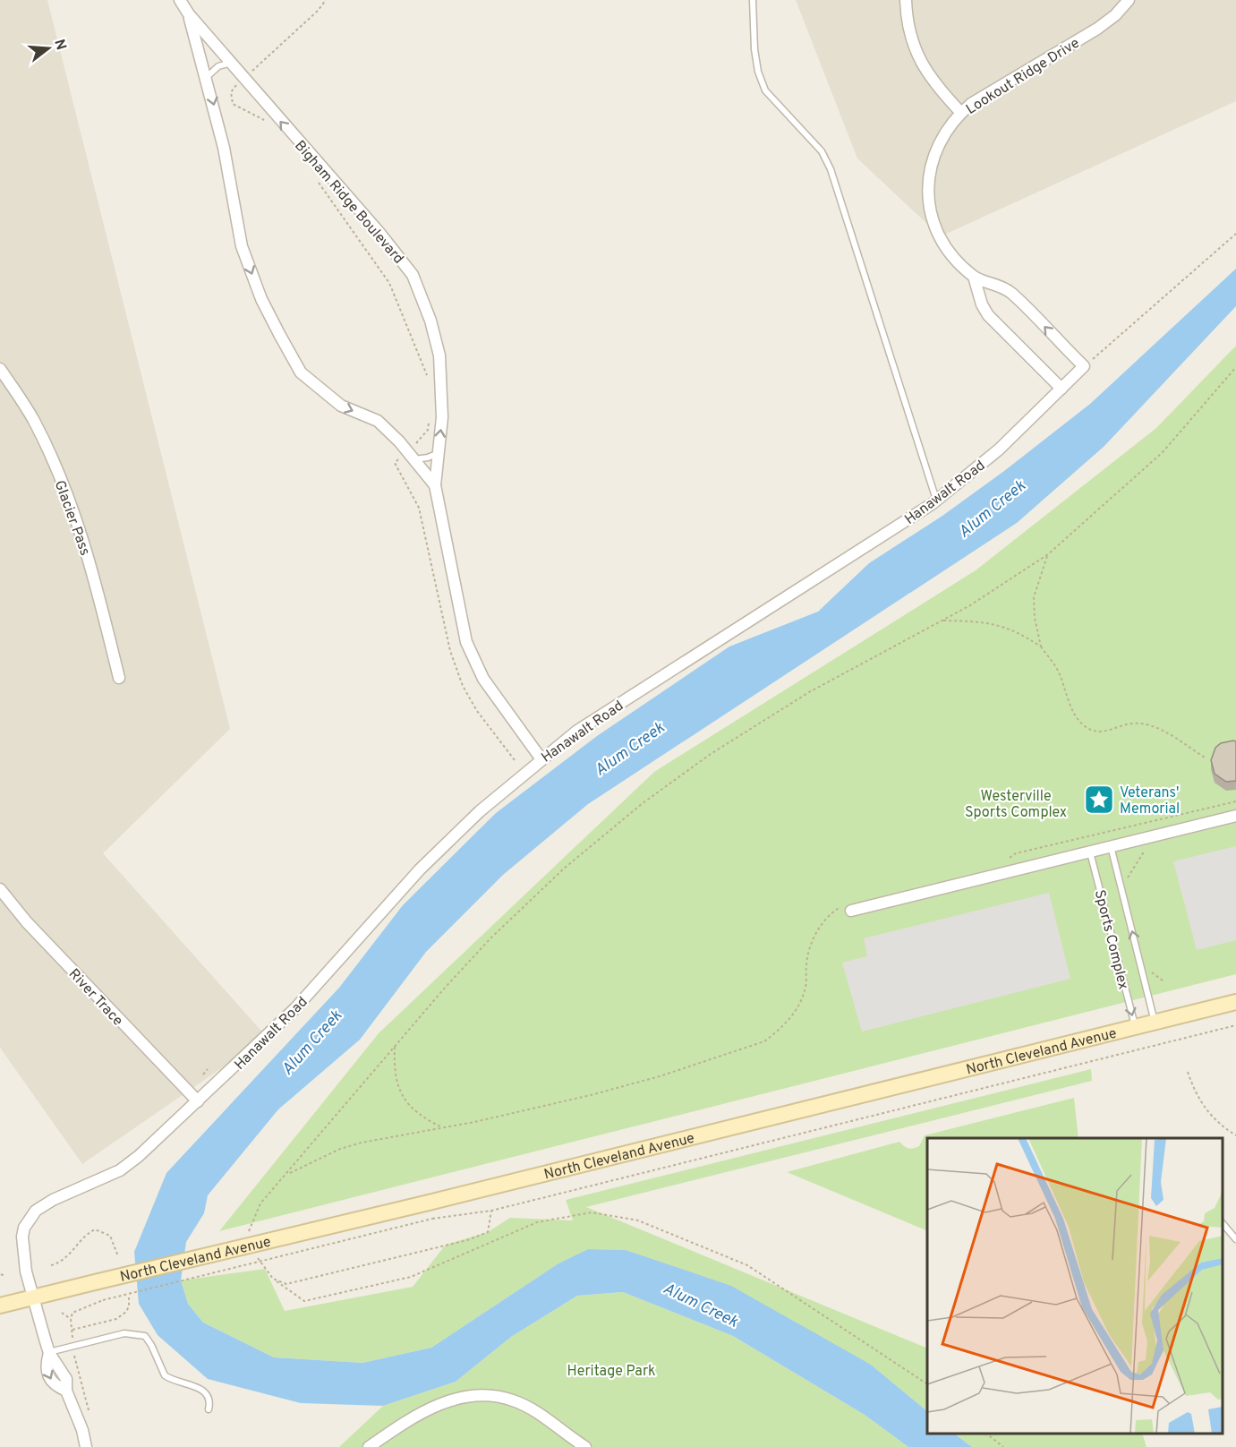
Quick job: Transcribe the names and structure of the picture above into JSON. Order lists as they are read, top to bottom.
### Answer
{
  "streets": {
    "main road": ["North Cleveland Avenue"],
    "street": [
      "Lookout Ridge Drive",
      "Bigham Ridge Boulevard",
      "Hanawalt Road",
      "Glacier Pass",
      "River Trace"
    ],
    "lane": ["Sports Complex"]
  },
  "crossings": [
    ["Lookout Ridge Drive", "Hanawalt Road"],
    ["Bigham Ridge Boulevard", "Hanawalt Road"],
    ["Hanawalt Road", "River Trace"],
    ["Hanawalt Road", "North Cleveland Avenue"],
    ["Sports Complex", "North Cleveland Avenue"]
  ],
  "water": ["Alum Creek"],
  "parks": ["Westerville Sports Complex", "Heritage Park"],
  "places": {
    "place": ["Veterans' Memorial"]
  },
  "north": "right"
}
